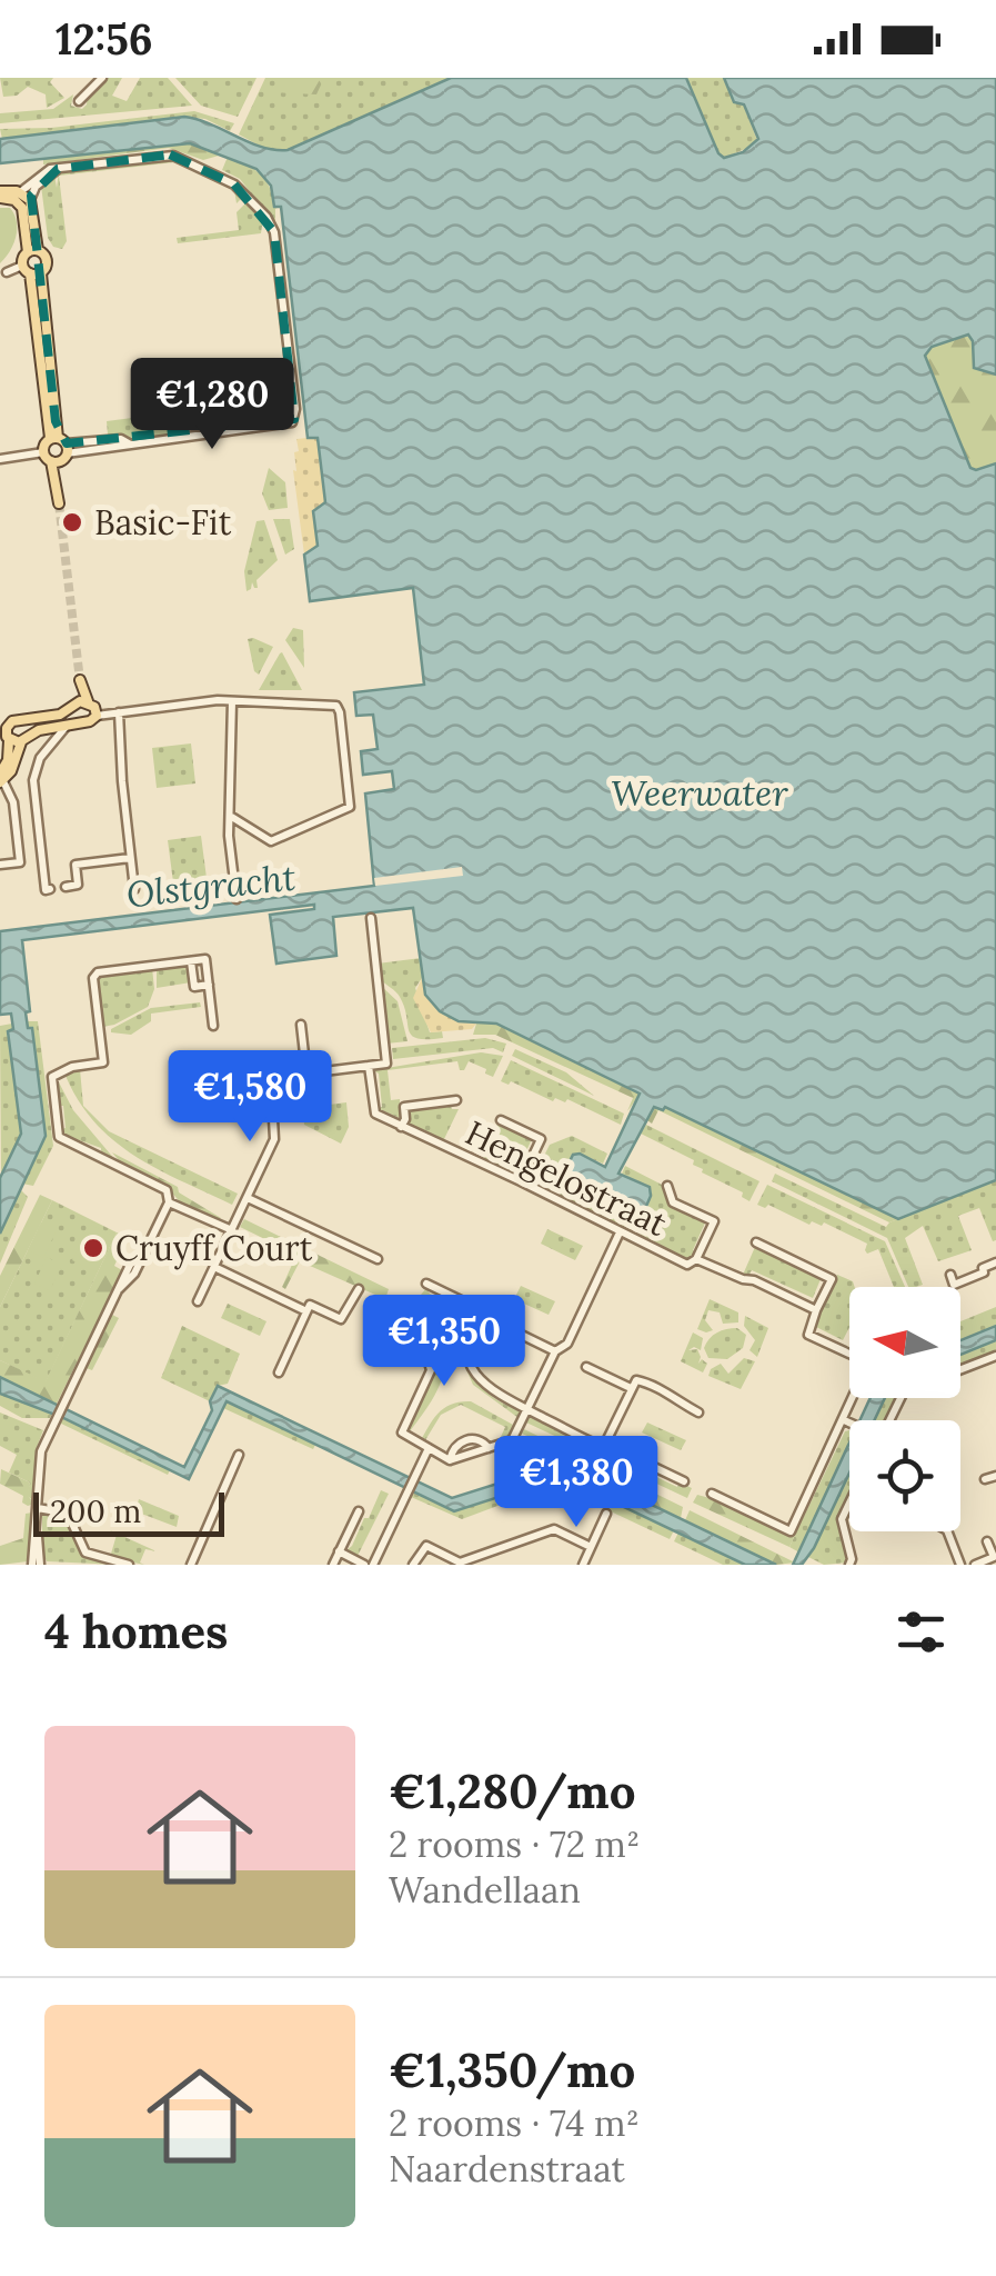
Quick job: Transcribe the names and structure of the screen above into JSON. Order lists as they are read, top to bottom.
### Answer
{
  "streets": {
    "street": ["Hengelostraat"]
  },
  "water": ["Weerwater", "Olstgracht"],
  "places": ["Basic-Fit", "Cruyff Court"],
  "scale_bar": "200 m",
  "north": "left",
  "page": {
    "status": "12:56",
    "price": [
      "€1,280",
      "€1,580",
      "€1,350",
      "€1,380"
    ],
    "scale": "200 m",
    "heading": "4 homes",
    "list": [
      {
        "name": "€1,280/mo",
        "note": "2 rooms · 72 m² · Wandellaan"
      },
      {
        "name": "€1,350/mo",
        "note": "2 rooms · 74 m² · Naardenstraat"
      }
    ]
  }
}
